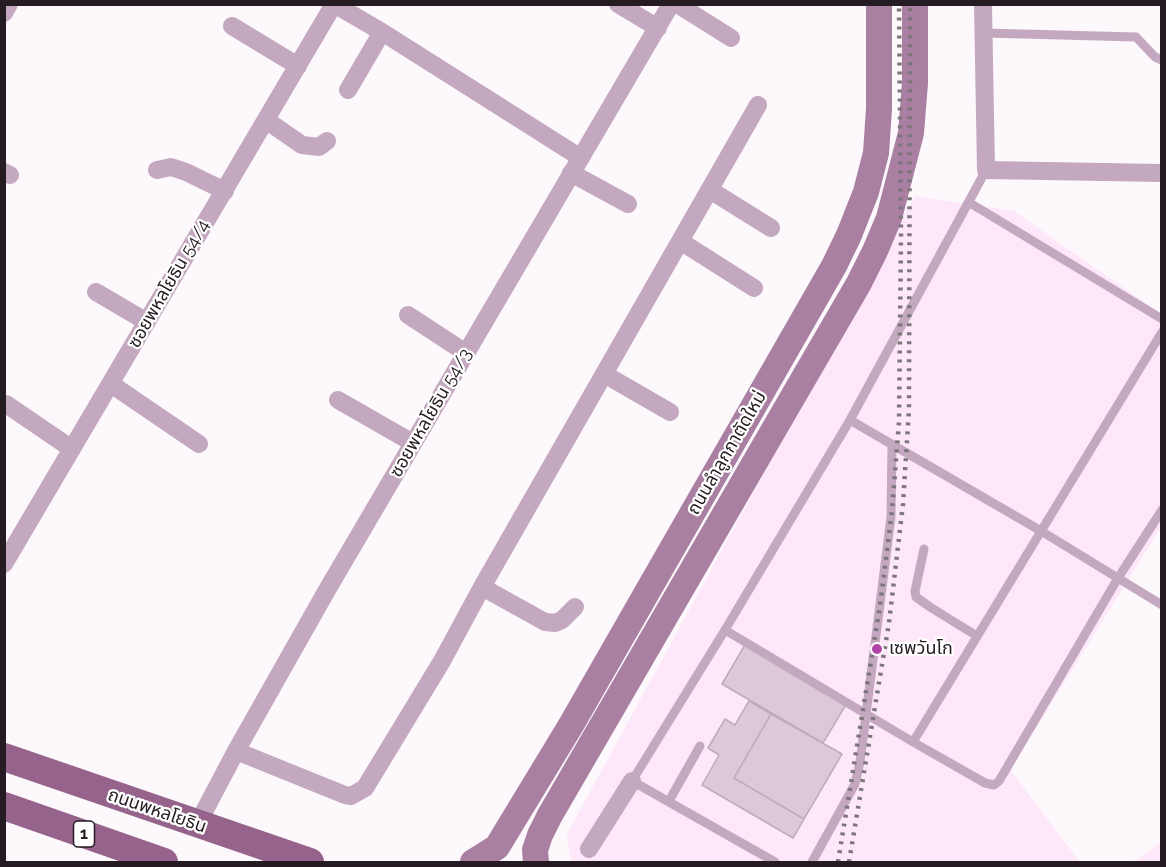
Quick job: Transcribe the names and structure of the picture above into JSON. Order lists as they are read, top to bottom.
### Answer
{
  "streets": {
    "main road": ["ถนนลำลูกกาตัดใหม่", "ถนนพหลโยธิน", "1"],
    "street": ["ซอยพหลโยธิน 54/4", "ซอยพหลโยธิน 54/3"]
  },
  "crossings": [
    ["ซอยพหลโยธิน 54/3", "ถนนพหลโยธิน"]
  ],
  "places": ["เซพวันโก"]
}
